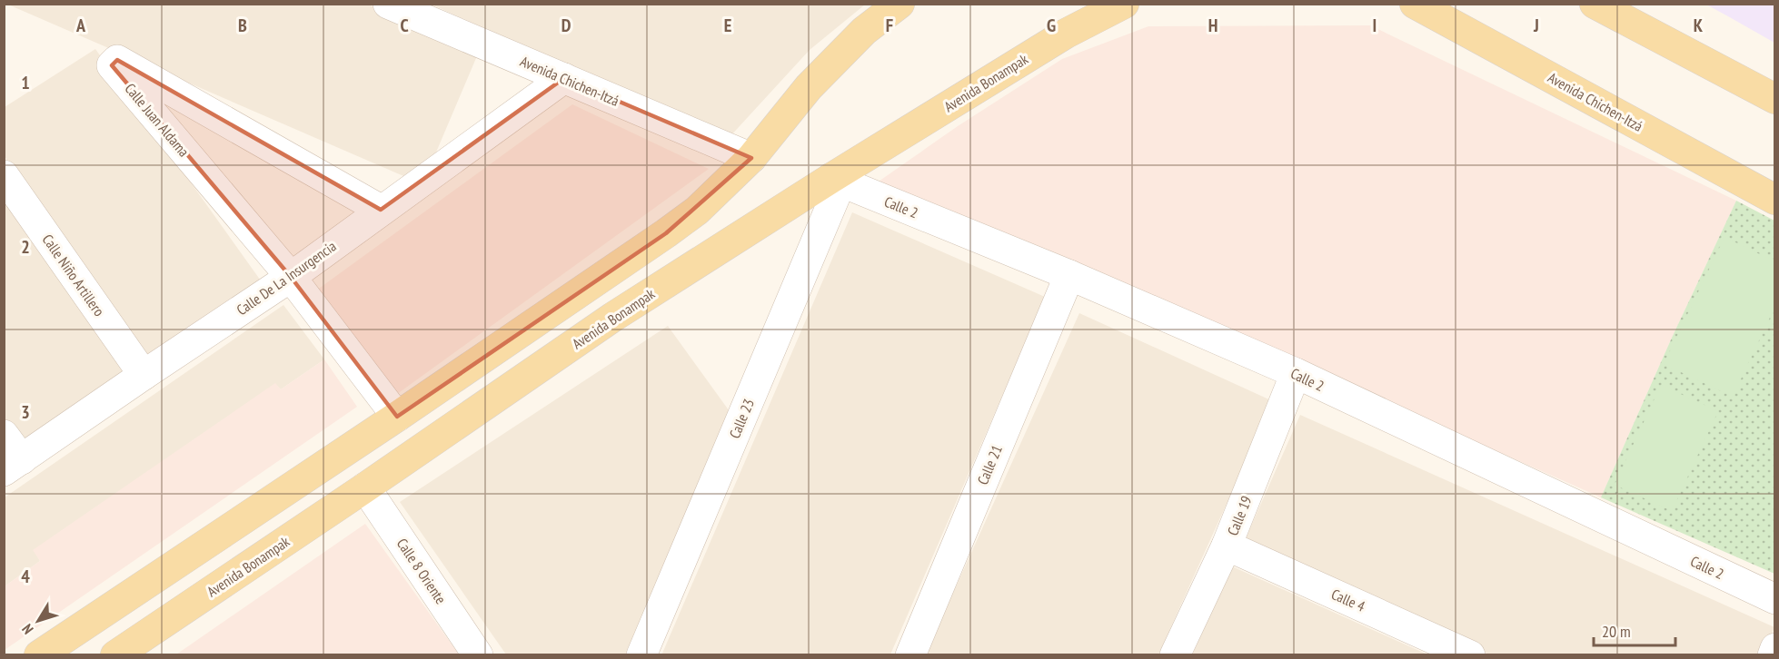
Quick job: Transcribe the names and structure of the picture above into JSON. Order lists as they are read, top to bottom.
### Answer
{
  "streets": {
    "main road": ["Avenida Chichen-Itzá", "Avenida Bonampak"],
    "street": [
      "Calle Juan Aldama",
      "Calle 2",
      "Calle Niño Artillero",
      "Calle De La Insurgencia",
      "Calle 23",
      "Calle 21",
      "Calle 19",
      "Calle 8 Oriente",
      "Calle 4"
    ]
  },
  "crossings": [
    ["Avenida Chichen-Itzá", "Calle De La Insurgencia"],
    ["Avenida Bonampak", "Calle 2"],
    ["Avenida Bonampak", "Calle 23"],
    ["Avenida Bonampak", "Calle 8 Oriente"],
    ["Calle Juan Aldama", "Calle De La Insurgencia"],
    ["Calle 2", "Calle 23"],
    ["Calle 2", "Calle 21"],
    ["Calle 2", "Calle 19"],
    ["Calle Niño Artillero", "Calle De La Insurgencia"],
    ["Calle 19", "Calle 4"]
  ],
  "scale_bar": "20 m",
  "north": "bottom left",
  "grid": {
    "columns": [
      "A",
      "B",
      "C",
      "D",
      "E",
      "F",
      "G",
      "H",
      "I",
      "J",
      "K"
    ],
    "rows": [
      "1",
      "2",
      "3",
      "4"
    ]
  }
}
